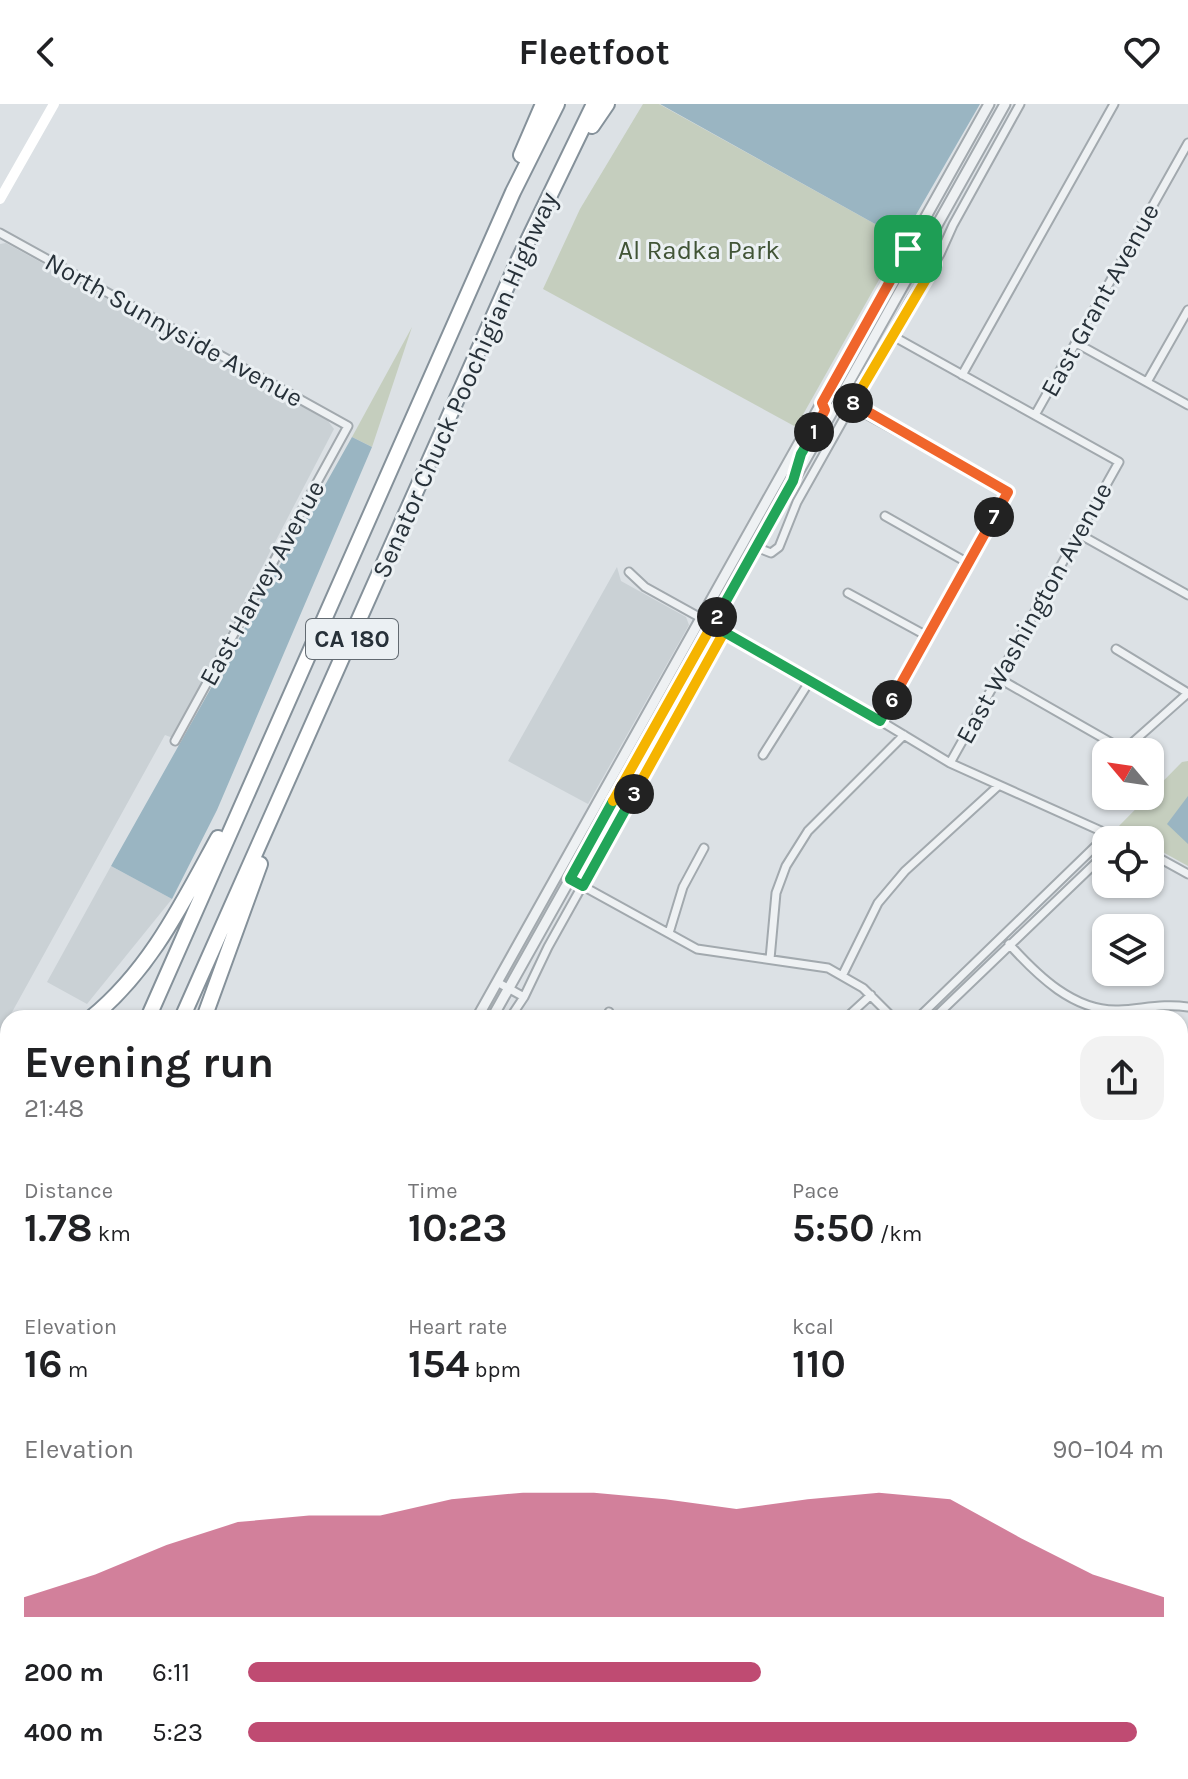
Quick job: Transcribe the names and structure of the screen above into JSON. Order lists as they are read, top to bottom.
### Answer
{
  "streets": {
    "highway": ["Senator Chuck Poochigian Highway", "CA 180"],
    "street": [
      "East Grant Avenue",
      "North Sunnyside Avenue",
      "East Harvey Avenue",
      "East Washington Avenue"
    ]
  },
  "crossings": [
    ["East Grant Avenue", "East Washington Avenue"],
    ["North Sunnyside Avenue", "East Harvey Avenue"],
    ["Senator Chuck Poochigian Highway", "CA 180"]
  ],
  "parks": ["Al Radka Park"],
  "north": "top left",
  "page": {
    "header": "Fleetfoot",
    "pins": [
      "8",
      "1",
      "7",
      "2",
      "6",
      "3"
    ],
    "heading": ["Evening run", "21:48"],
    "stats": [
      ["Distance", "1.78 km"],
      ["Time", "10:23"],
      ["Pace", "5:50 /km"],
      ["Elevation", "16 m"],
      ["Heart rate", "154 bpm"],
      ["kcal", "110"]
    ],
    "chart": ["Elevation", "90–104 m"],
    "list": [
      {
        "name": "200 m",
        "note": "6:11"
      },
      {
        "name": "400 m",
        "note": "5:23"
      }
    ]
  }
}
